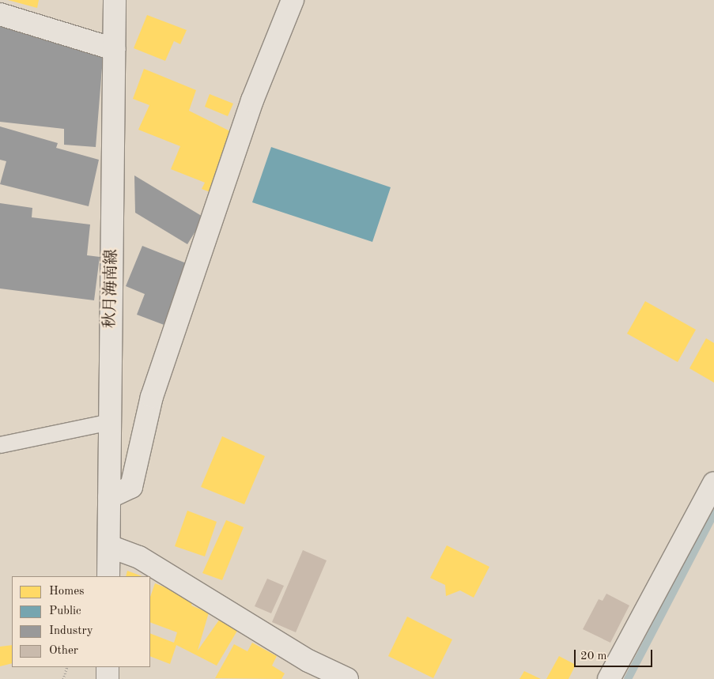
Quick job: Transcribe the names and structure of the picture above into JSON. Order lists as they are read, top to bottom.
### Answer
{
  "streets": {
    "street": ["秋月海南線"]
  },
  "legend": [
    "Homes",
    "Public",
    "Industry",
    "Other"
  ],
  "scale_bar": "20 m"
}
